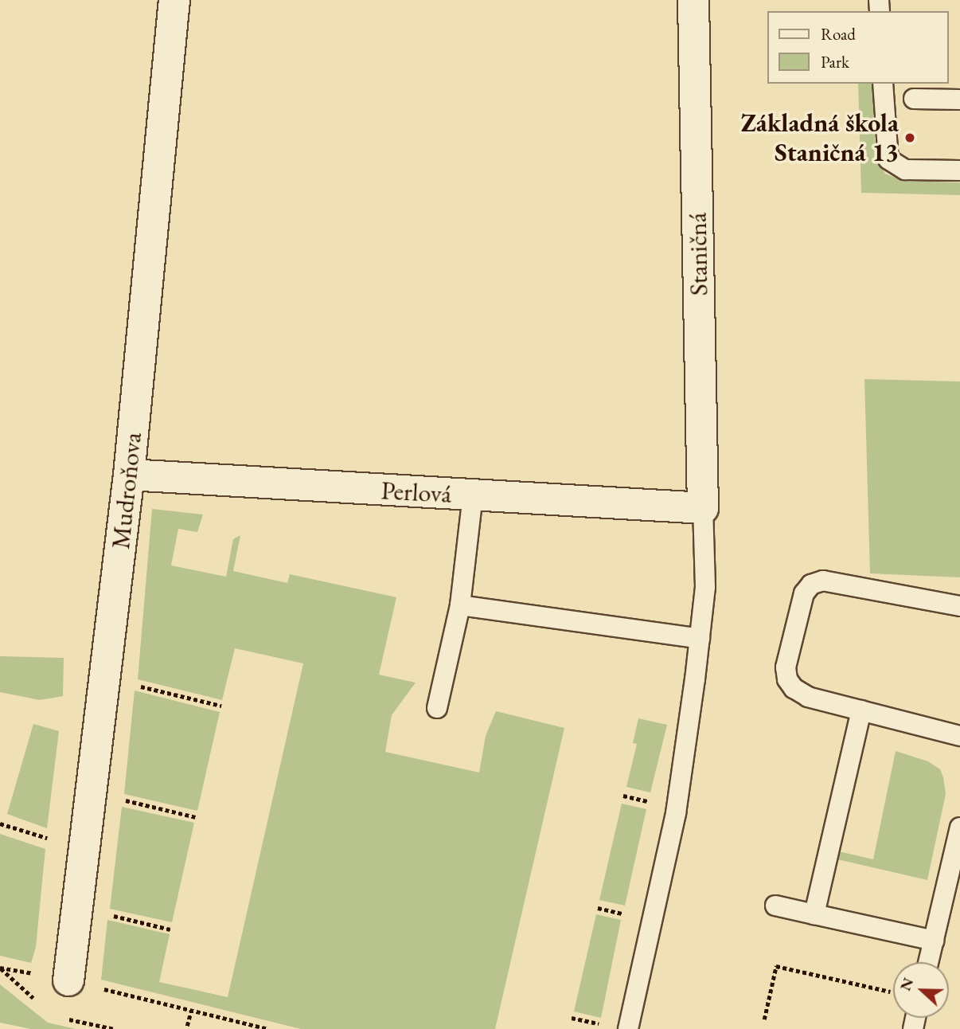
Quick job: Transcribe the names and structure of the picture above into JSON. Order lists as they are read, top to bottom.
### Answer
{
  "streets": {
    "street": ["Staničná", "Mudroňova", "Perlová"]
  },
  "crossings": [
    ["Staničná", "Perlová"],
    ["Mudroňova", "Perlová"]
  ],
  "places": ["Základná škola Staničná 13"],
  "legend": ["Road", "Park"],
  "north": "left"
}
